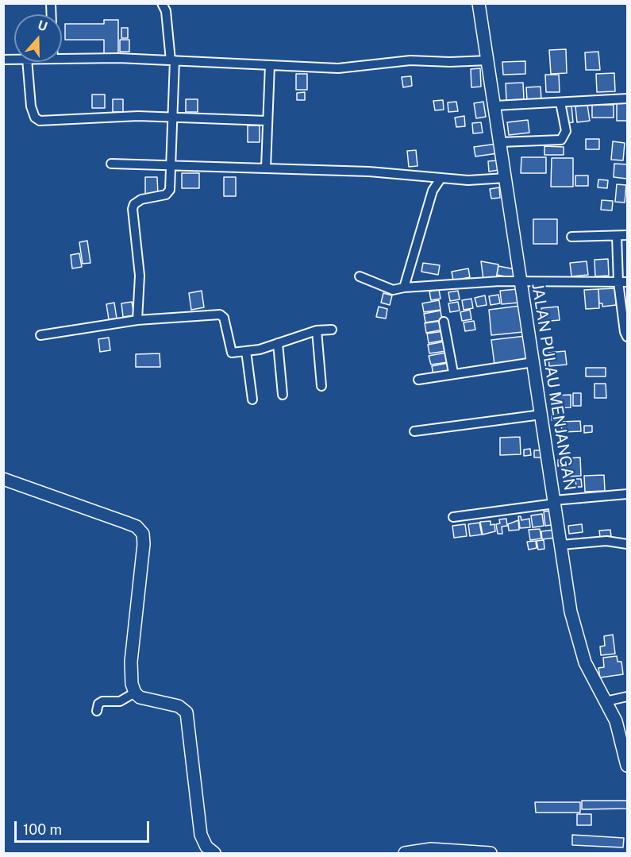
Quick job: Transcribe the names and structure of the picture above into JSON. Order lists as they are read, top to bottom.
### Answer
{
  "streets": {
    "street": ["JALAN PULAU MENJANGAN"]
  },
  "scale_bar": "100 m",
  "north": "top"
}
